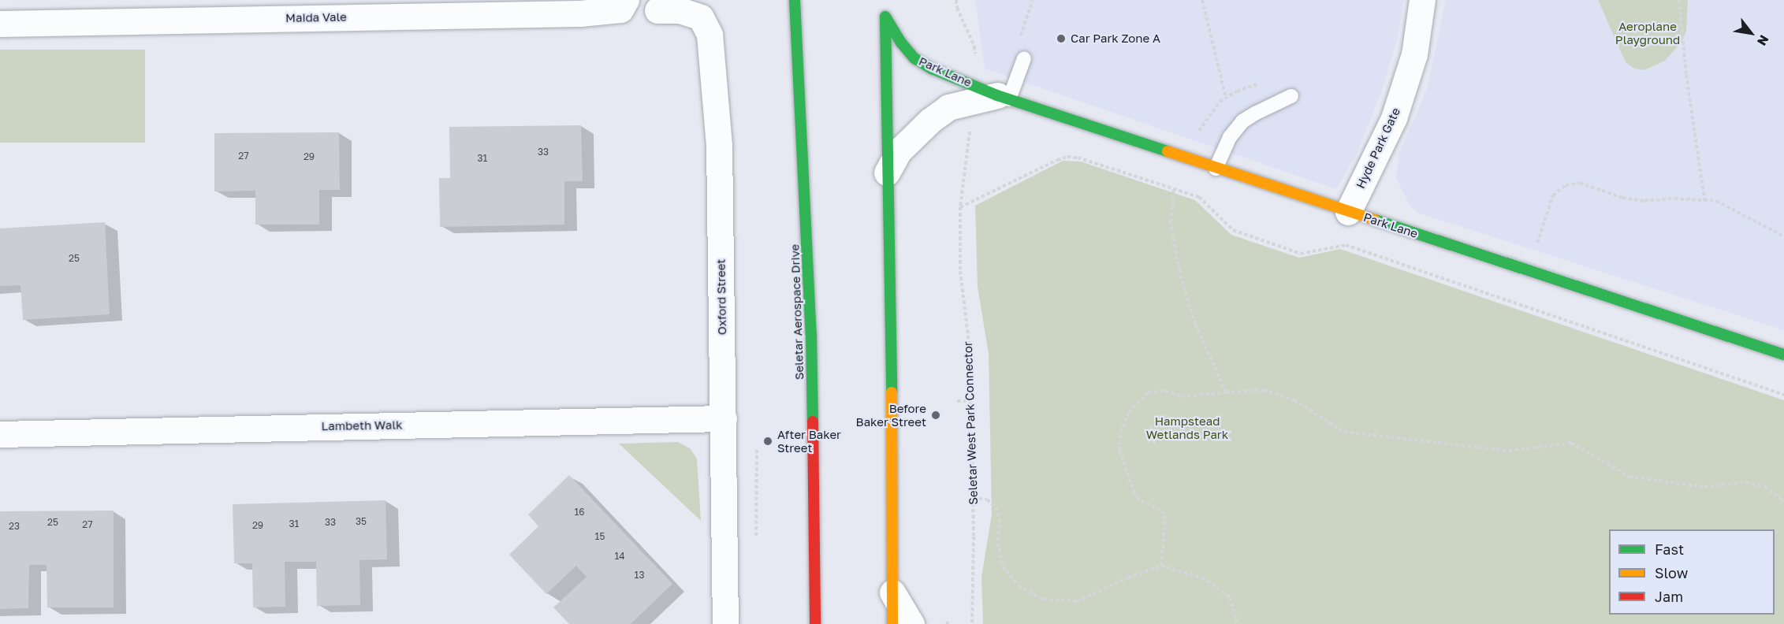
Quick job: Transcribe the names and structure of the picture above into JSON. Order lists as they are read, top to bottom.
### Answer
{
  "streets": {
    "street": [
      "Maida Vale",
      "Park Lane",
      "Hyde Park Gate",
      "Oxford Street",
      "Seletar Aerospace Drive",
      "Lambeth Walk"
    ],
    "path": ["Seletar West Park Connector"]
  },
  "crossings": [
    ["Park Lane", "Hyde Park Gate"],
    ["Park Lane", "Seletar West Park Connector"],
    ["Oxford Street", "Lambeth Walk"]
  ],
  "parks": ["Aeroplane Playground", "Hampstead Wetlands Park"],
  "places": ["Car Park Zone A", "Before Baker Street", "After Baker Street"],
  "house_numbers": [
    "33",
    "27",
    "29",
    "31",
    "25",
    "16",
    "35",
    "25",
    "33",
    "31",
    "27",
    "29",
    "23",
    "15",
    "14",
    "13"
  ],
  "legend": ["Fast", "Slow", "Jam"],
  "north": "bottom right"
}
